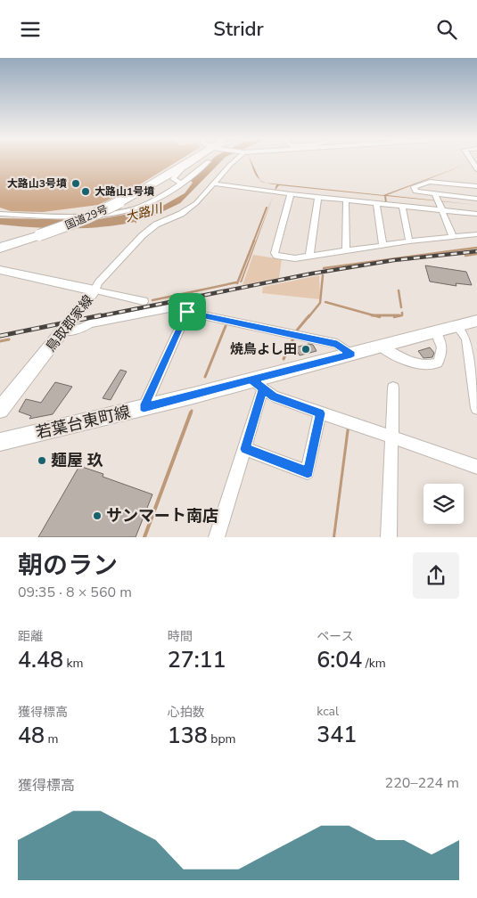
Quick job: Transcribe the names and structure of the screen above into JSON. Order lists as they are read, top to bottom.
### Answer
{
  "streets": {
    "highway": ["国道29号"],
    "main road": ["鳥取郡家線", "若葉台東町線"]
  },
  "water": ["大路川"],
  "places": [
    "大路山3号墳",
    "大路山1号墳",
    "焼鳥よし田",
    "麺屋 玖",
    "サンマート南店"
  ],
  "page": {
    "header": "Stridr",
    "heading": ["朝のラン", "09:35 · 8 × 560 m"],
    "stats": [
      ["距離", "4.48 km"],
      ["時間", "27:11"],
      ["ペース", "6:04 /km"],
      ["獲得標高", "48 m"],
      ["心拍数", "138 bpm"],
      ["kcal", "341"]
    ],
    "chart": ["獲得標高", "220–224 m"]
  }
}
